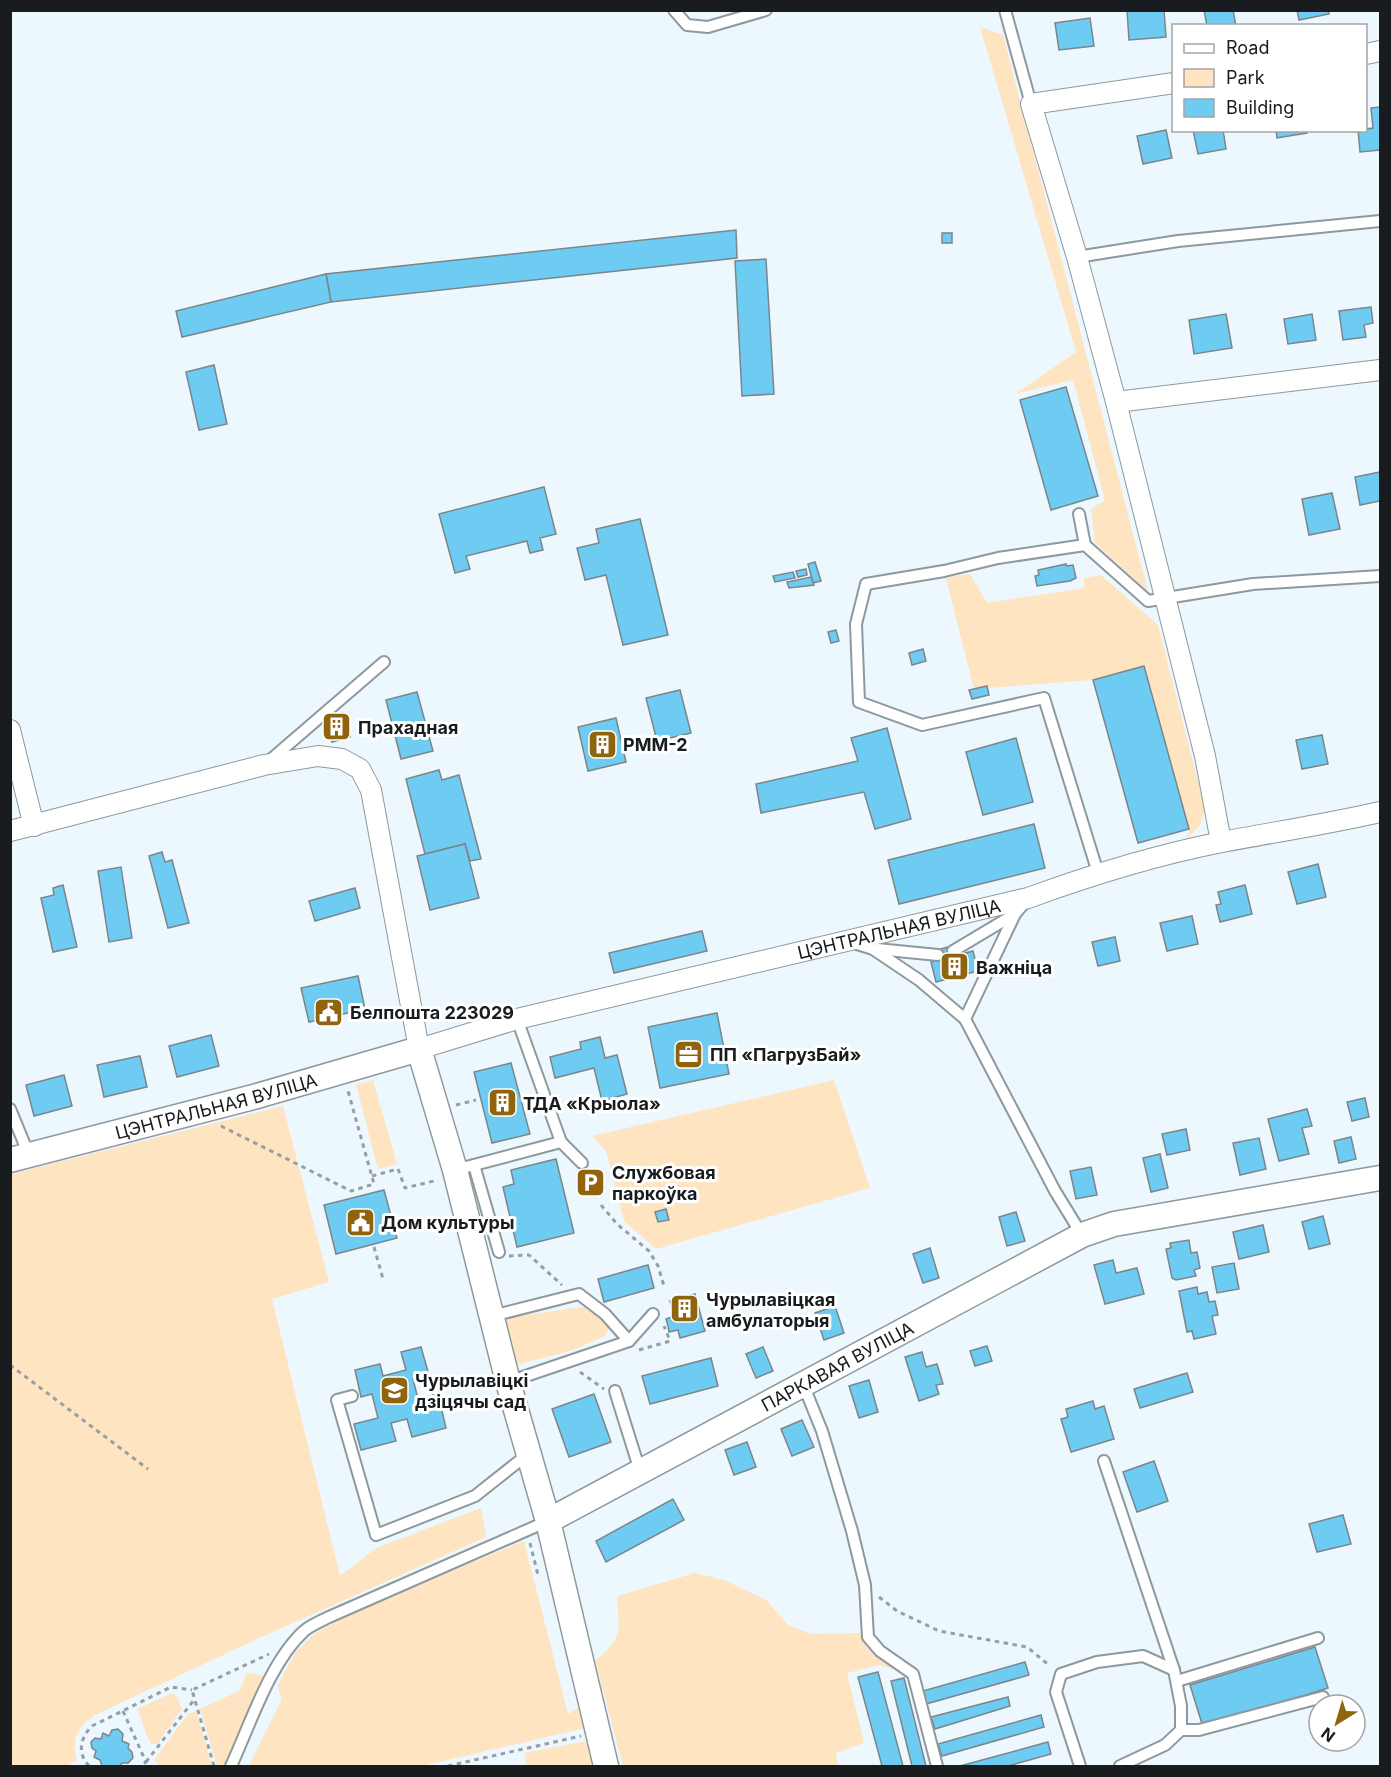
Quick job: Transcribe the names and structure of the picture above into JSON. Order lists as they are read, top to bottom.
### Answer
{
  "streets": {
    "street": ["ЦЭНТРАЛЬНАЯ ВУЛІЦА", "ПАРКАВАЯ ВУЛІЦА"]
  },
  "places": {
    "building": [
      "Прахадная",
      "РММ-2",
      "Важніца",
      "ТДА «Крыола»",
      "Чурылавіцкая амбулаторыя"
    ],
    "public building": ["Белпошта 223029", "Дом культуры"],
    "office": ["ПП «ПагрузБай»"],
    "parking": ["Службовая паркоўка"],
    "school or university": ["Чурылавіцкі дзіцячы сад"]
  },
  "legend": ["Road", "Park", "Building"],
  "north": "bottom left"
}
